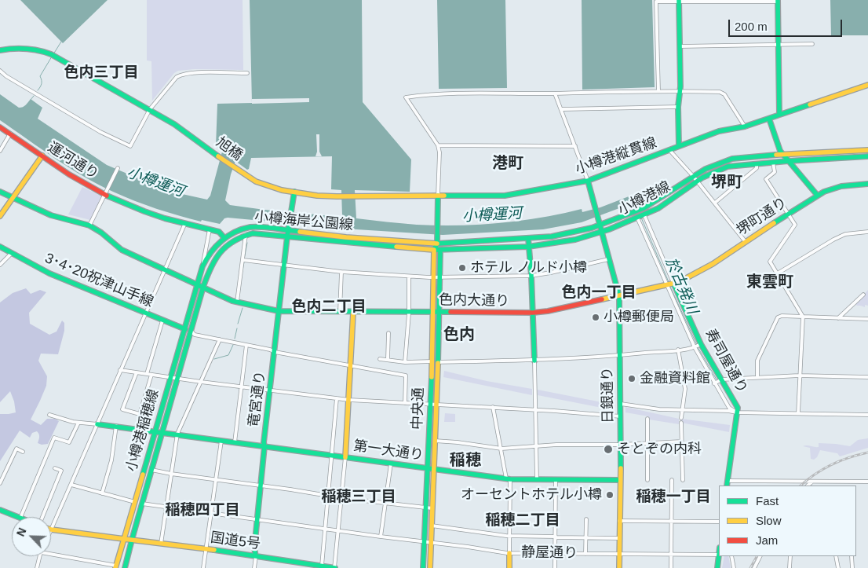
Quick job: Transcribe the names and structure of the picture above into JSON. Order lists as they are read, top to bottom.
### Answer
{
  "streets": {
    "main road": [
      "旭橋",
      "小樽港縦貫線",
      "運河通り",
      "小樽港線",
      "堺町通り",
      "小樽海岸公園線",
      "3･4･20祝津山手線",
      "色内大通り",
      "寿司屋通り",
      "日銀通り",
      "竜宮通り",
      "中央通",
      "小樽港稲穂線",
      "第一大通り",
      "国道5号"
    ],
    "street": ["静屋通り"]
  },
  "crossings": [
    ["旭橋", "小樽港縦貫線"],
    ["旭橋", "竜宮通り"],
    ["小樽港縦貫線", "日銀通り"],
    ["小樽港縦貫線", "竜宮通り"],
    ["運河通り", "小樽海岸公園線"],
    ["小樽港線", "小樽海岸公園線"],
    ["小樽港線", "寿司屋通り"],
    ["小樽港線", "日銀通り"],
    ["小樽港線", "中央通"],
    ["堺町通り", "色内大通り"],
    ["堺町通り", "寿司屋通り"],
    ["小樽海岸公園線", "3･4･20祝津山手線"],
    ["小樽海岸公園線", "色内大通り"],
    ["小樽海岸公園線", "竜宮通り"],
    ["小樽海岸公園線", "中央通"],
    ["小樽海岸公園線", "小樽港稲穂線"],
    ["3･4･20祝津山手線", "小樽港稲穂線"],
    ["色内大通り", "寿司屋通り"],
    ["色内大通り", "日銀通り"],
    ["色内大通り", "竜宮通り"],
    ["色内大通り", "中央通"],
    ["日銀通り", "第一大通り"],
    ["日銀通り", "静屋通り"],
    ["竜宮通り", "第一大通り"],
    ["竜宮通り", "国道5号"],
    ["竜宮通り", "静屋通り"],
    ["中央通", "第一大通り"],
    ["中央通", "静屋通り"],
    ["小樽港稲穂線", "第一大通り"],
    ["小樽港稲穂線", "国道5号"],
    ["小樽港稲穂線", "静屋通り"]
  ],
  "districts": [
    "色内三丁目",
    "港町",
    "堺町",
    "東雲町",
    "色内一丁目",
    "色内二丁目",
    "色内",
    "稲穂",
    "稲穂三丁目",
    "稲穂一丁目",
    "稲穂四丁目",
    "稲穂二丁目"
  ],
  "water": ["小樽運河", "於古発川"],
  "places": [
    "ホテル ノルド小樽",
    "小樽郵便局",
    "金融資料館",
    "そとぞの内科",
    "オーセントホテル小樽"
  ],
  "legend": ["Fast", "Slow", "Jam"],
  "scale_bar": "200 m",
  "north": "top left"
}
